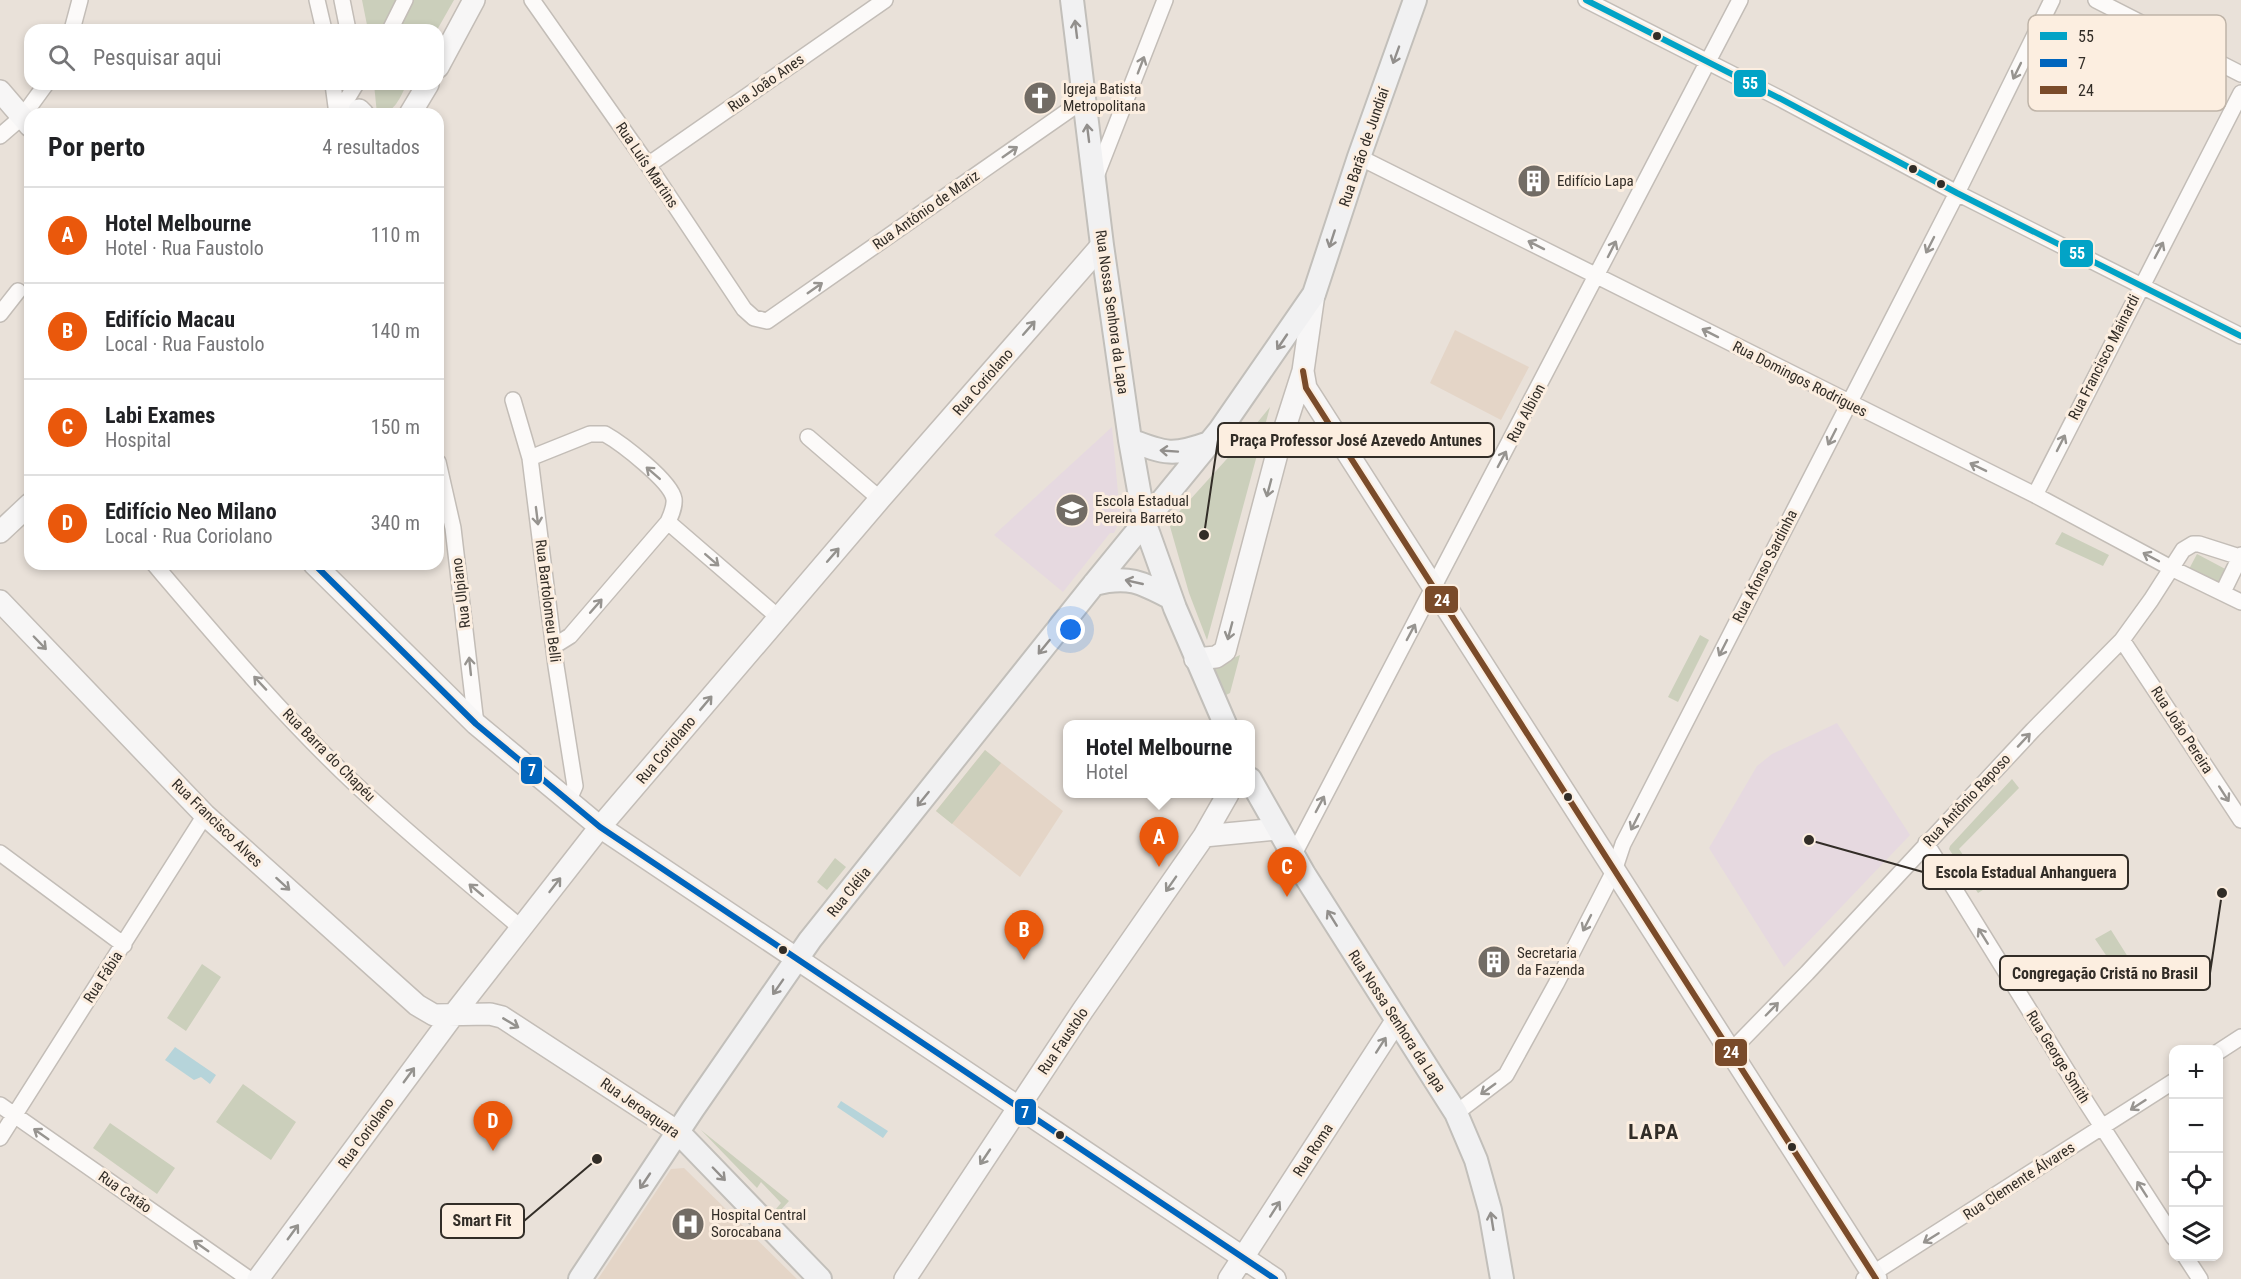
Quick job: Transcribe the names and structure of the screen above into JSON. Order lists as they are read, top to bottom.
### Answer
{
  "streets": {
    "main road": [
      "Rua Barão de Jundiaí",
      "Rua Nossa Senhora da Lapa",
      "Rua Clélia",
      "Rua Jeroaquara"
    ],
    "street": [
      "Rua João Anes",
      "Rua Luís Martins",
      "Rua Antônio de Mariz",
      "Rua Francisco Mainardi",
      "Rua Domingos Rodrigues",
      "Rua Coriolano",
      "Rua Albion",
      "Rua Afonso Sardinha",
      "Rua Ulpiano",
      "Rua Bartolomeu Belli",
      "Rua João Pereira",
      "Rua Barra do Chapéu",
      "Rua Antônio Raposo",
      "Rua Francisco Alves",
      "Rua Fábia",
      "Rua Faustolo",
      "Rua George Smith",
      "Rua Roma",
      "Rua Clemente Álvares",
      "Rua Catão"
    ]
  },
  "crossings": [
    ["Rua João Anes", "Rua Luís Martins"],
    ["Rua Barão de Jundiaí", "Rua Domingos Rodrigues"],
    ["Rua Barão de Jundiaí", "Rua Clélia"],
    ["Rua Luís Martins", "Rua Antônio de Mariz"],
    ["Rua Antônio de Mariz", "Rua Nossa Senhora da Lapa"],
    ["Rua Nossa Senhora da Lapa", "Rua Coriolano"],
    ["Rua Nossa Senhora da Lapa", "Rua Albion"],
    ["Rua Nossa Senhora da Lapa", "Rua Afonso Sardinha"],
    ["Rua Nossa Senhora da Lapa", "Rua Clélia"],
    ["Rua Nossa Senhora da Lapa", "Rua Roma"],
    ["Rua Francisco Mainardi", "Rua Domingos Rodrigues"],
    ["Rua Domingos Rodrigues", "Rua Albion"],
    ["Rua Domingos Rodrigues", "Rua Afonso Sardinha"],
    ["Rua Domingos Rodrigues", "Rua Antônio Raposo"],
    ["Rua Coriolano", "Rua Barra do Chapéu"],
    ["Rua Coriolano", "Rua Francisco Alves"],
    ["Rua Coriolano", "Rua Jeroaquara"],
    ["Rua João Pereira", "Rua Antônio Raposo"],
    ["Rua Antônio Raposo", "Rua George Smith"],
    ["Rua Francisco Alves", "Rua Fábia"],
    ["Rua Francisco Alves", "Rua Jeroaquara"],
    ["Rua Clélia", "Rua Jeroaquara"],
    ["Rua Fábia", "Rua Catão"],
    ["Rua George Smith", "Rua Clemente Álvares"]
  ],
  "one_way": [
    "Rua Barão de Jundiaí",
    "Rua Antônio de Mariz",
    "Rua Nossa Senhora da Lapa",
    "Rua Francisco Mainardi",
    "Rua Domingos Rodrigues",
    "Rua Coriolano",
    "Rua Albion",
    "Rua Afonso Sardinha",
    "Rua Ulpiano",
    "Rua Bartolomeu Belli",
    "Rua João Pereira",
    "Rua Antônio Raposo",
    "Rua Francisco Alves",
    "Rua Clélia",
    "Rua Faustolo",
    "Rua George Smith",
    "Rua Jeroaquara",
    "Rua Roma",
    "Rua Clemente Álvares",
    "Rua Catão"
  ],
  "districts": ["LAPA"],
  "places": {
    "church": ["Igreja Batista Metropolitana"],
    "building": ["Edifício Lapa", "Secretaria da Fazenda"],
    "school or university": ["Escola Estadual Pereira Barreto"],
    "other": [
      "Praça Professor José Azevedo Antunes",
      "Escola Estadual Anhanguera",
      "Congregação Cristã no Brasil",
      "Smart Fit"
    ],
    "hospital": ["Hospital Central Sorocabana"]
  },
  "lines": ["transit line 55", "transit line 24", "transit line 7"],
  "legend": ["55", "7", "24"],
  "page": {
    "search": "Pesquisar aqui",
    "heading": ["Por perto", "4 resultados"],
    "list": [
      {
        "mark": "A",
        "name": "Hotel Melbourne",
        "note": "Hotel · Rua Faustolo",
        "value": "110 m"
      },
      {
        "mark": "B",
        "name": "Edifício Macau",
        "note": "Local · Rua Faustolo",
        "value": "140 m"
      },
      {
        "mark": "C",
        "name": "Labi Exames",
        "note": "Hospital",
        "value": "150 m"
      },
      {
        "mark": "D",
        "name": "Edifício Neo Milano",
        "note": "Local · Rua Coriolano",
        "value": "340 m"
      }
    ],
    "popup": ["Hotel Melbourne", "Hotel"],
    "pins": [
      "A",
      "C",
      "B",
      "D"
    ],
    "map_buttons": ["+", "−"]
  }
}
